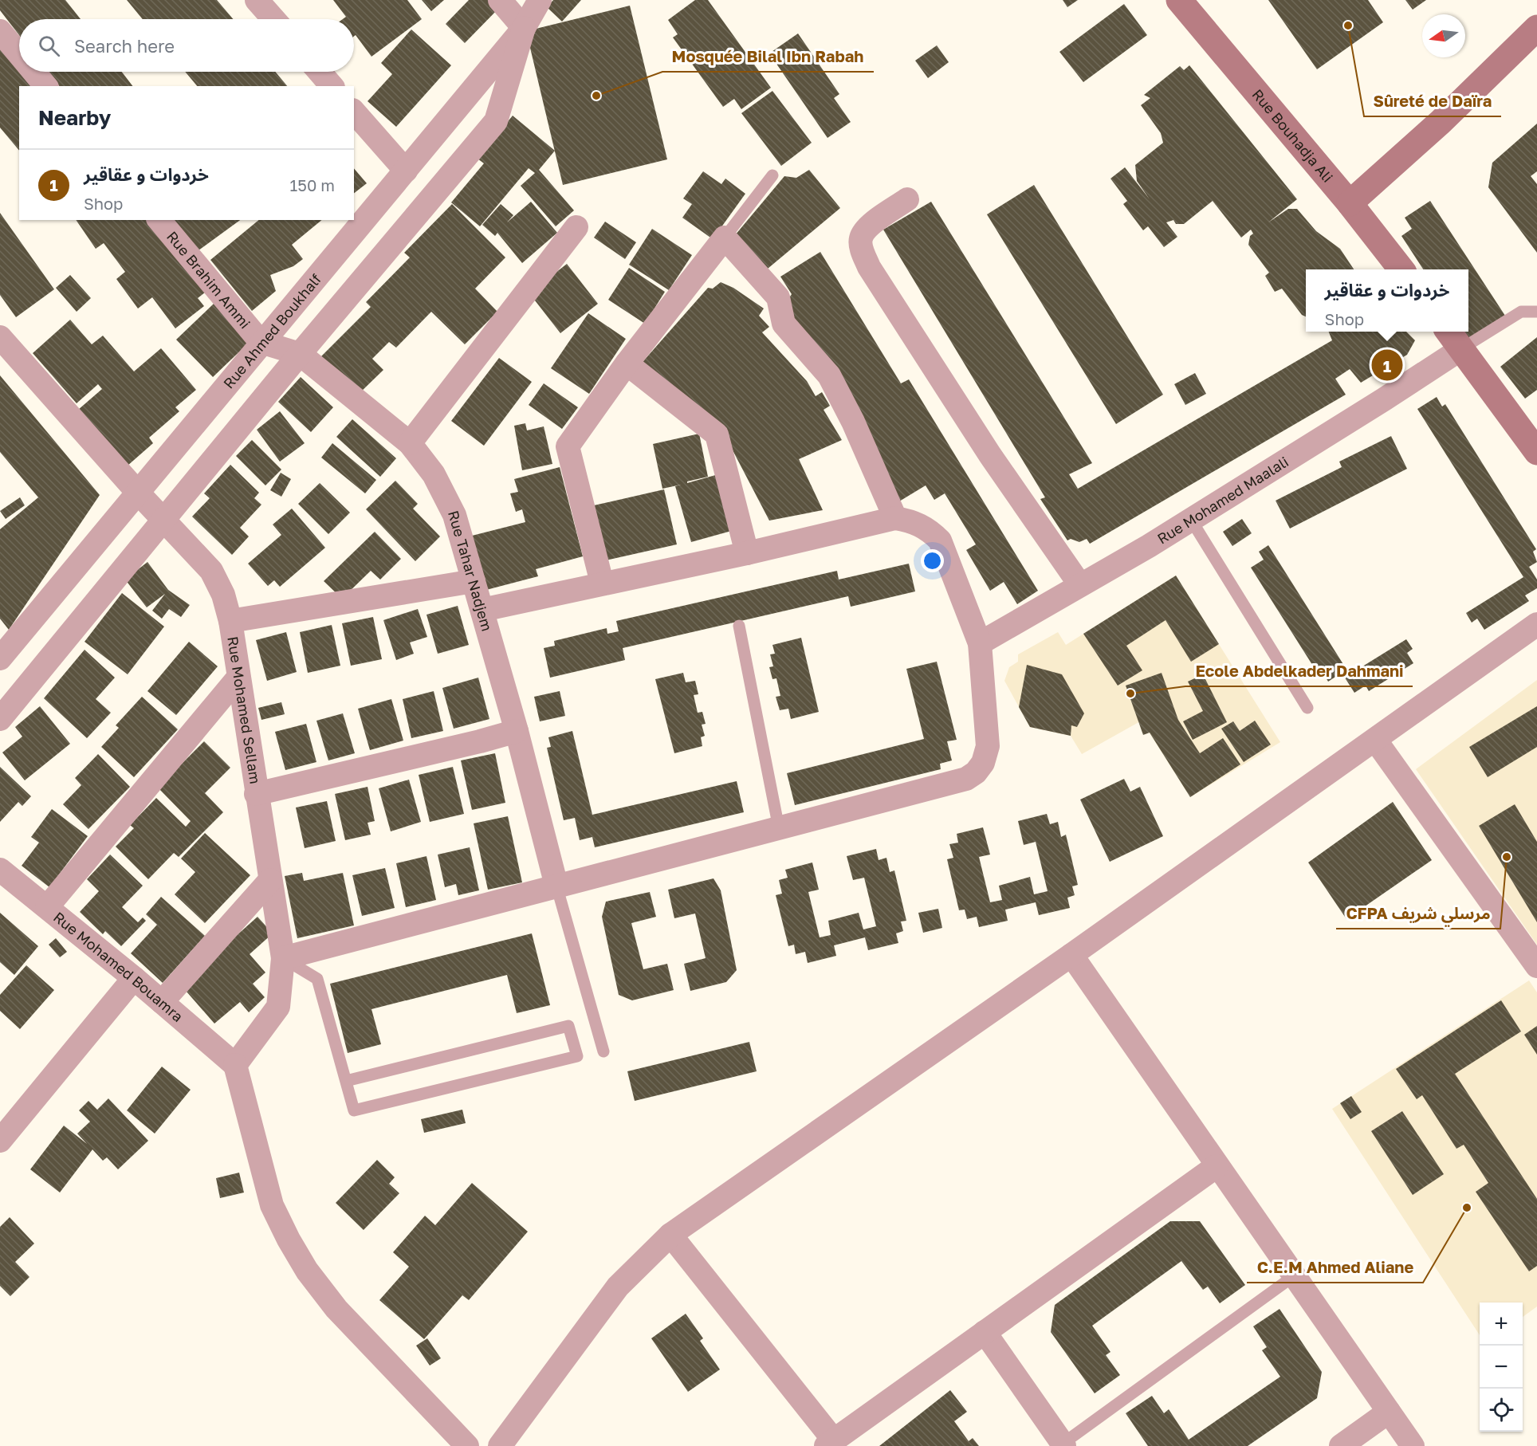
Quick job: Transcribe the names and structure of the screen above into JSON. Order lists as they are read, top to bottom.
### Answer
{
  "streets": {
    "main road": ["Rue Bouhadja Ali"],
    "street": [
      "Rue Brahim Ammi",
      "Rue Ahmed Boukhalf",
      "Rue Mohamed Maalali",
      "Rue Tahar Nadjem",
      "Rue Mohamed Sellam",
      "Rue Mohamed Bouamra"
    ]
  },
  "crossings": [
    ["Rue Brahim Ammi", "Rue Ahmed Boukhalf"],
    ["Rue Brahim Ammi", "Rue Tahar Nadjem"],
    ["Rue Ahmed Boukhalf", "Rue Tahar Nadjem"],
    ["Rue Ahmed Boukhalf", "Rue Mohamed Sellam"],
    ["Rue Mohamed Sellam", "Rue Mohamed Bouamra"]
  ],
  "places": [
    "Sûreté de Daïra",
    "Mosquée Bilal Ibn Rabah",
    "Ecole Abdelkader Dahmani",
    "CFPA مرسلي شريف",
    "C.E.M Ahmed Aliane"
  ],
  "north": "left",
  "page": {
    "search": "Search here",
    "heading": "Nearby",
    "list": [
      {
        "mark": "1",
        "name": "خردوات و عقاقير",
        "note": "Shop",
        "value": "150 m"
      }
    ],
    "popup": ["خردوات و عقاقير", "Shop"],
    "pins": "1",
    "map_buttons": ["+", "−"]
  }
}
